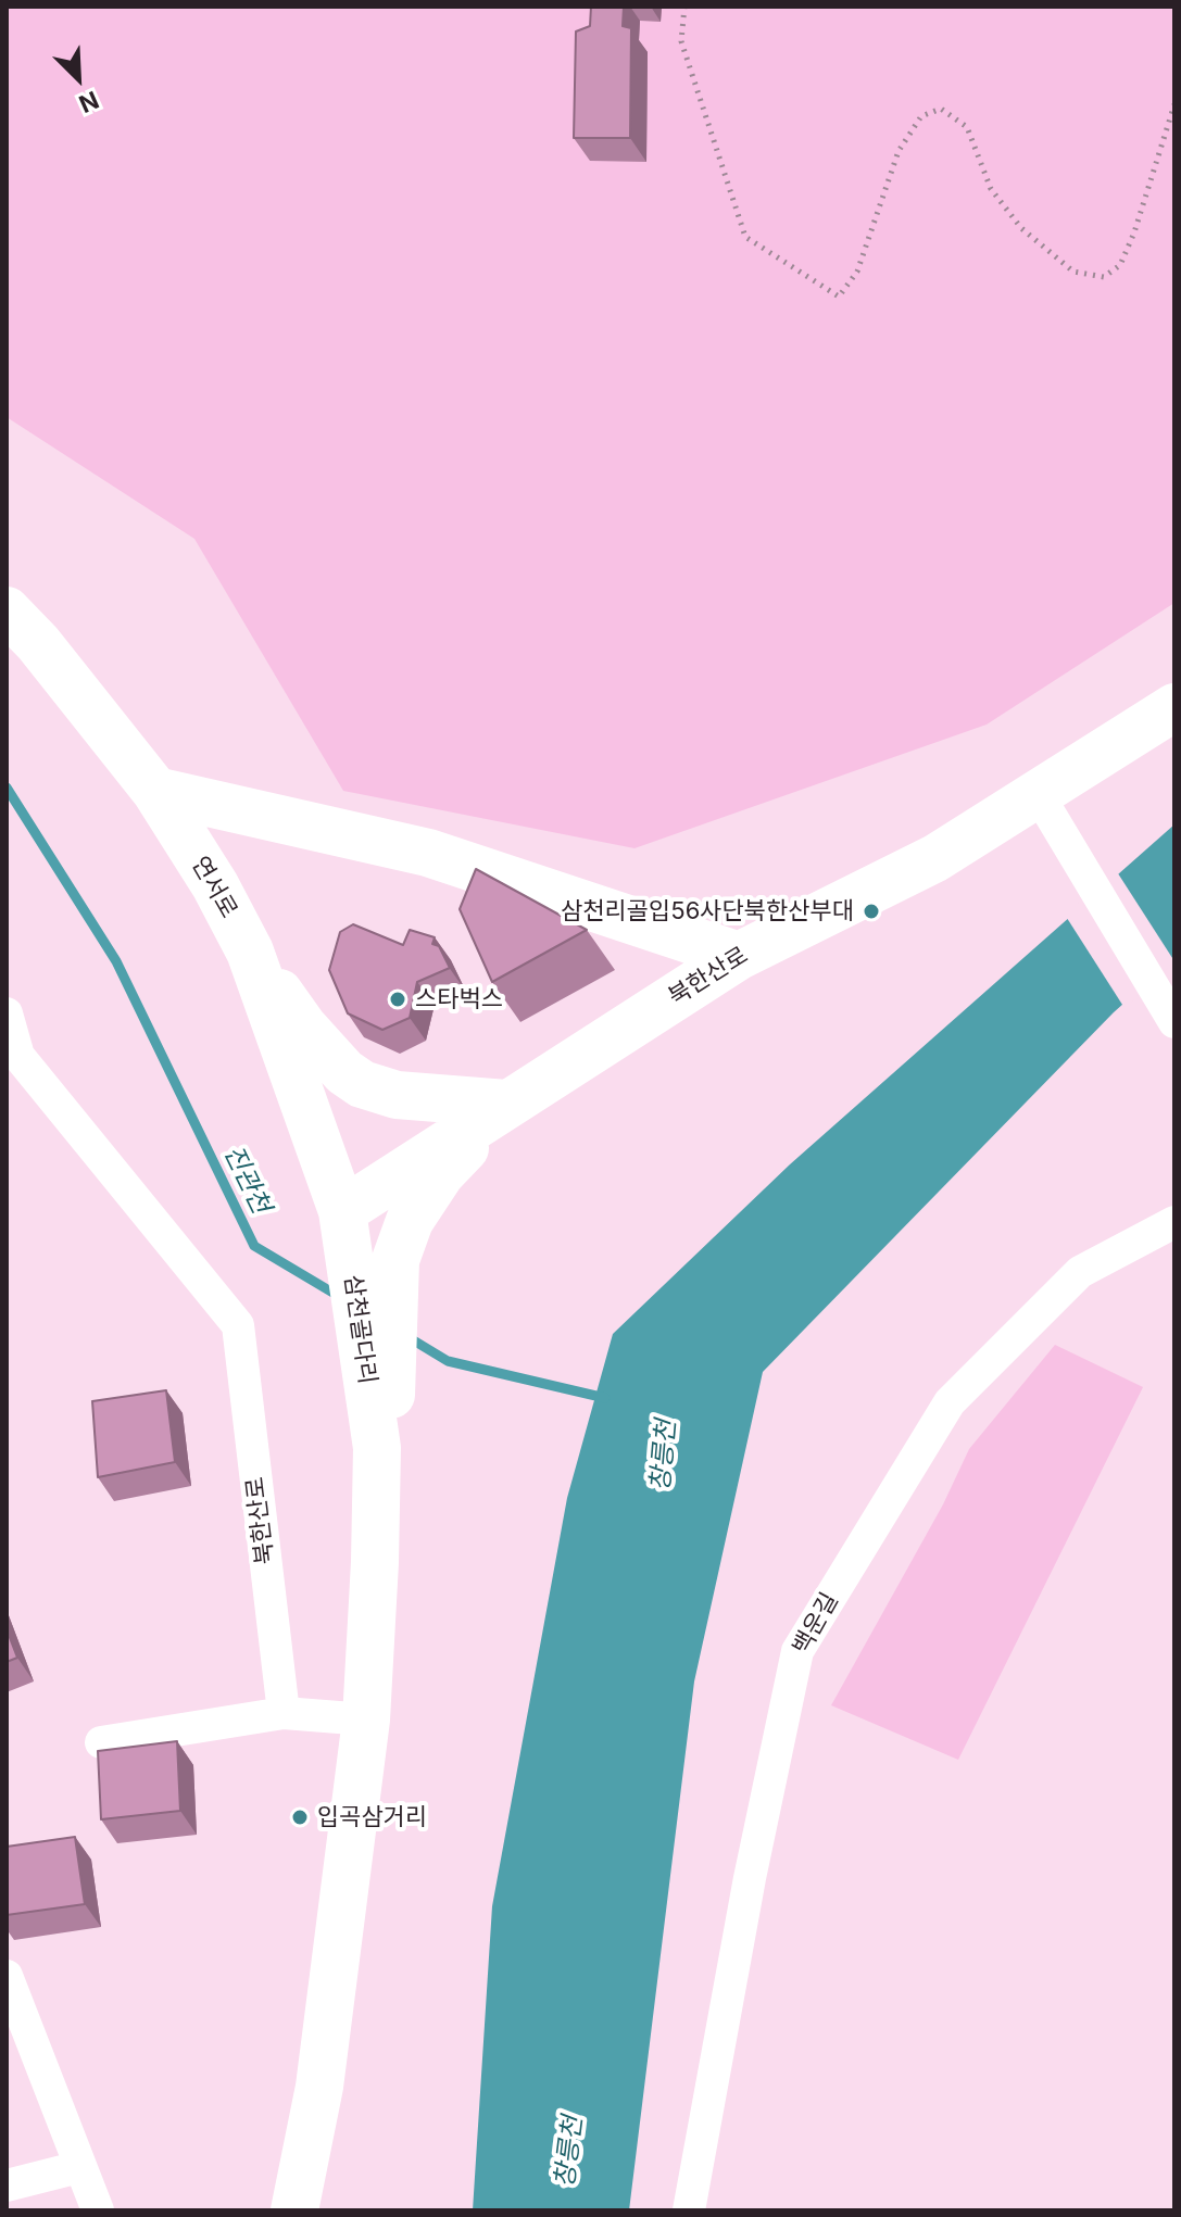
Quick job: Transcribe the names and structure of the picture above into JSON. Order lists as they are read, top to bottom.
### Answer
{
  "streets": {
    "main road": ["연서로", "북한산로", "삼천골다리"],
    "street": ["백운길"]
  },
  "crossings": [
    ["연서로", "북한산로"],
    ["연서로", "삼천골다리"],
    ["북한산로", "삼천골다리"]
  ],
  "water": ["진관천", "창릉천"],
  "places": ["삼천리골입56사단북한산부대", "스타벅스", "입곡삼거리"],
  "north": "bottom right"
}
